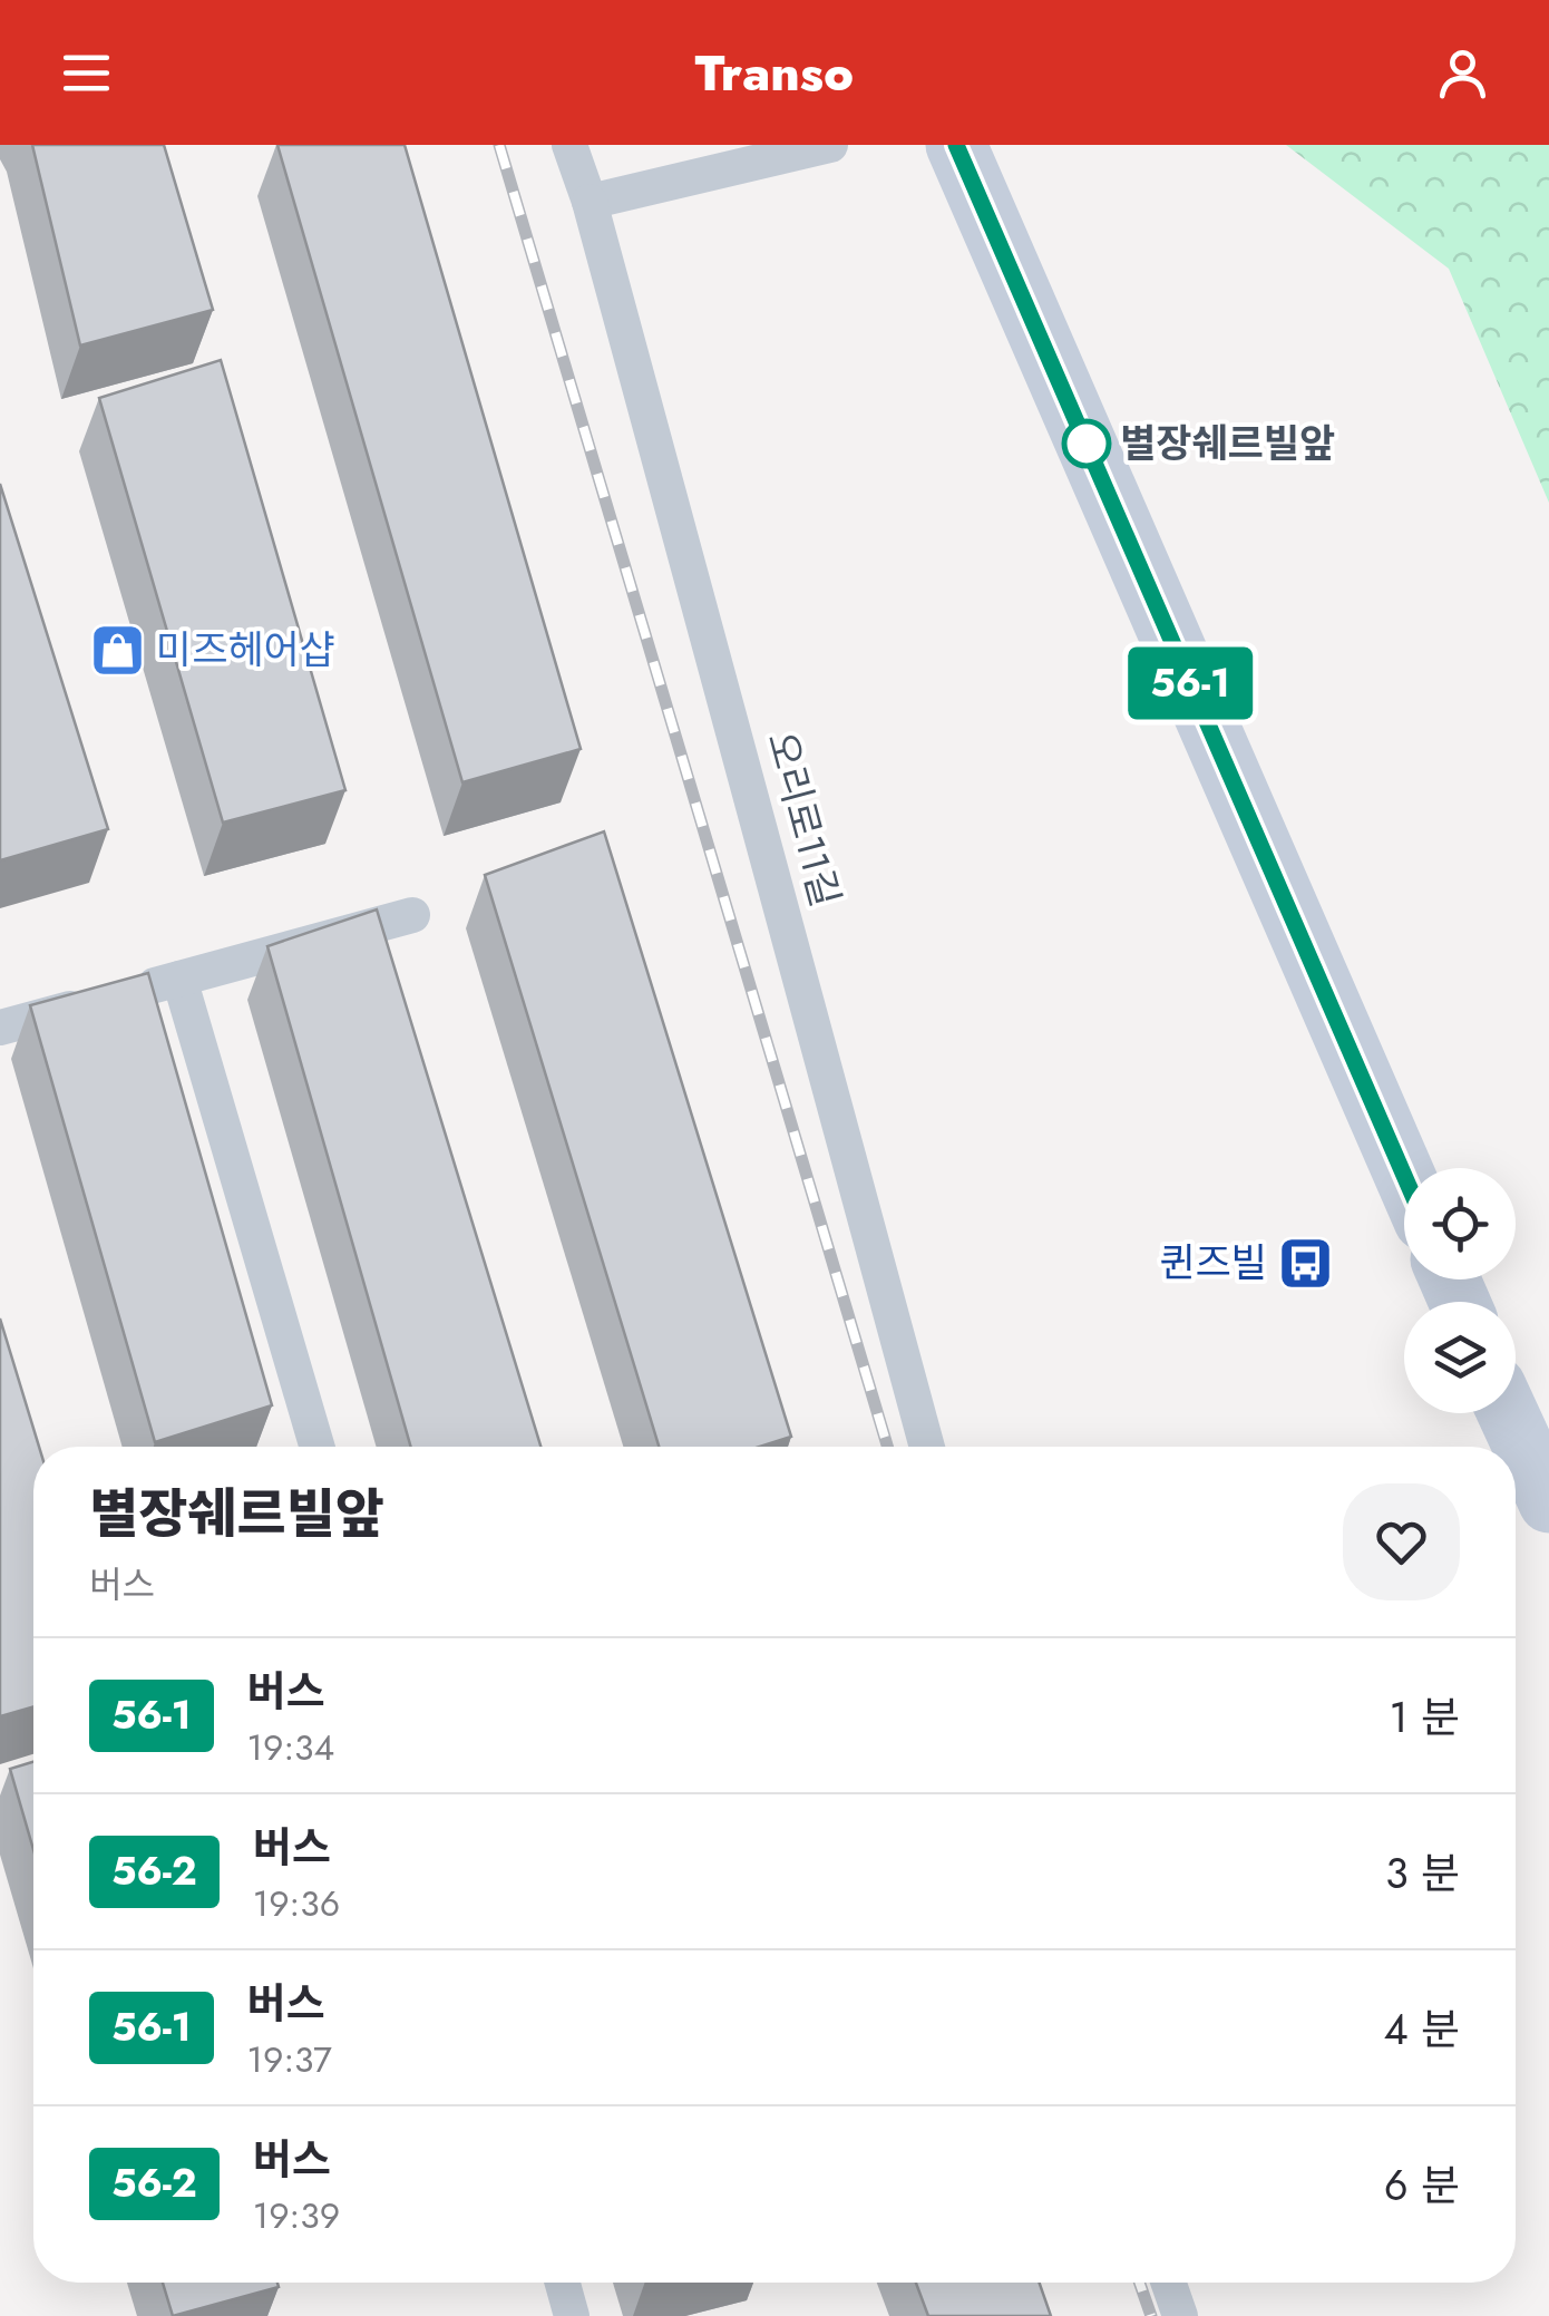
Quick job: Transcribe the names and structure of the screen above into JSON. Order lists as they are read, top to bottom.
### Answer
{
  "streets": {
    "lane": ["오리로11길"]
  },
  "places": {
    "other": ["별장쉐르빌앞"],
    "shop": ["미즈헤어샵"],
    "bus stop": ["퀸즈빌"]
  },
  "lines": ["bus line 56-1"],
  "page": {
    "header": "Transo",
    "on_map": "56-1",
    "heading": ["별장쉐르빌앞", "버스"],
    "list": [
      {
        "mark": "56-1",
        "name": "버스",
        "note": "19:34",
        "value": "1 분"
      },
      {
        "mark": "56-2",
        "name": "버스",
        "note": "19:36",
        "value": "3 분"
      },
      {
        "mark": "56-1",
        "name": "버스",
        "note": "19:37",
        "value": "4 분"
      },
      {
        "mark": "56-2",
        "name": "버스",
        "note": "19:39",
        "value": "6 분"
      }
    ]
  }
}
